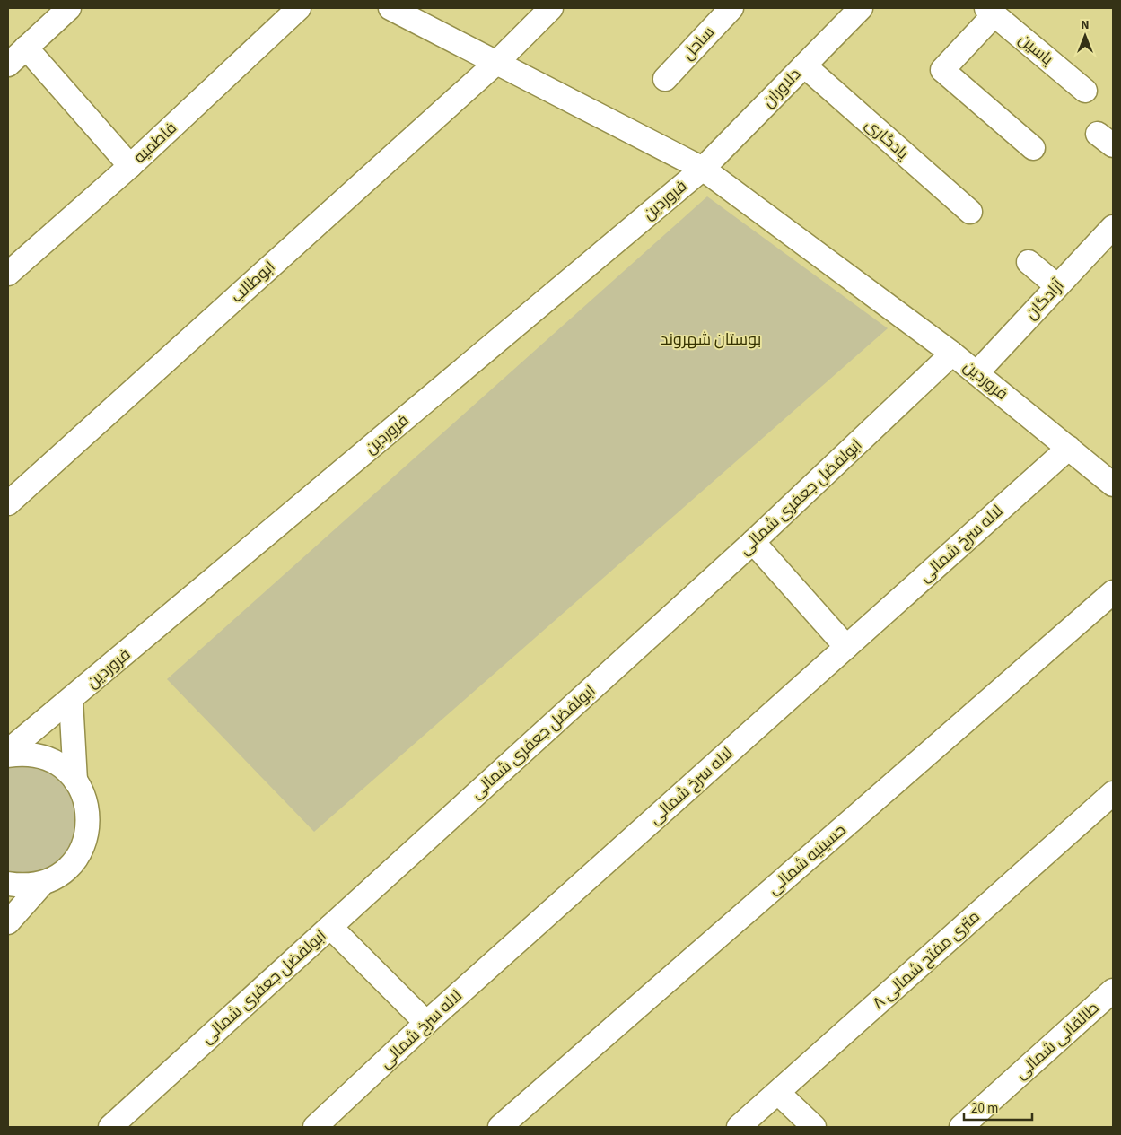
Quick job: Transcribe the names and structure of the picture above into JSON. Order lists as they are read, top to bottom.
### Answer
{
  "streets": {
    "street": [
      "ساحل",
      "یاسین",
      "دلاوران",
      "یادگاری",
      "فاطمیه",
      "فروردین",
      "ابوطالب",
      "آزادگان",
      "ابولفضل جعفری شمالی",
      "لاله سرخ شمالی",
      "حسینیه شمالی",
      "۸ متری مفتح شمالی",
      "طالقانی شمالی"
    ]
  },
  "crossings": [
    ["دلاوران", "یادگاری"],
    ["دلاوران", "فروردین"],
    ["فروردین", "ابوطالب"],
    ["فروردین", "آزادگان"],
    ["فروردین", "ابولفضل جعفری شمالی"],
    ["فروردین", "لاله سرخ شمالی"]
  ],
  "parks": ["بوستان شهروند"],
  "scale_bar": "20 m",
  "north": "top"
}
